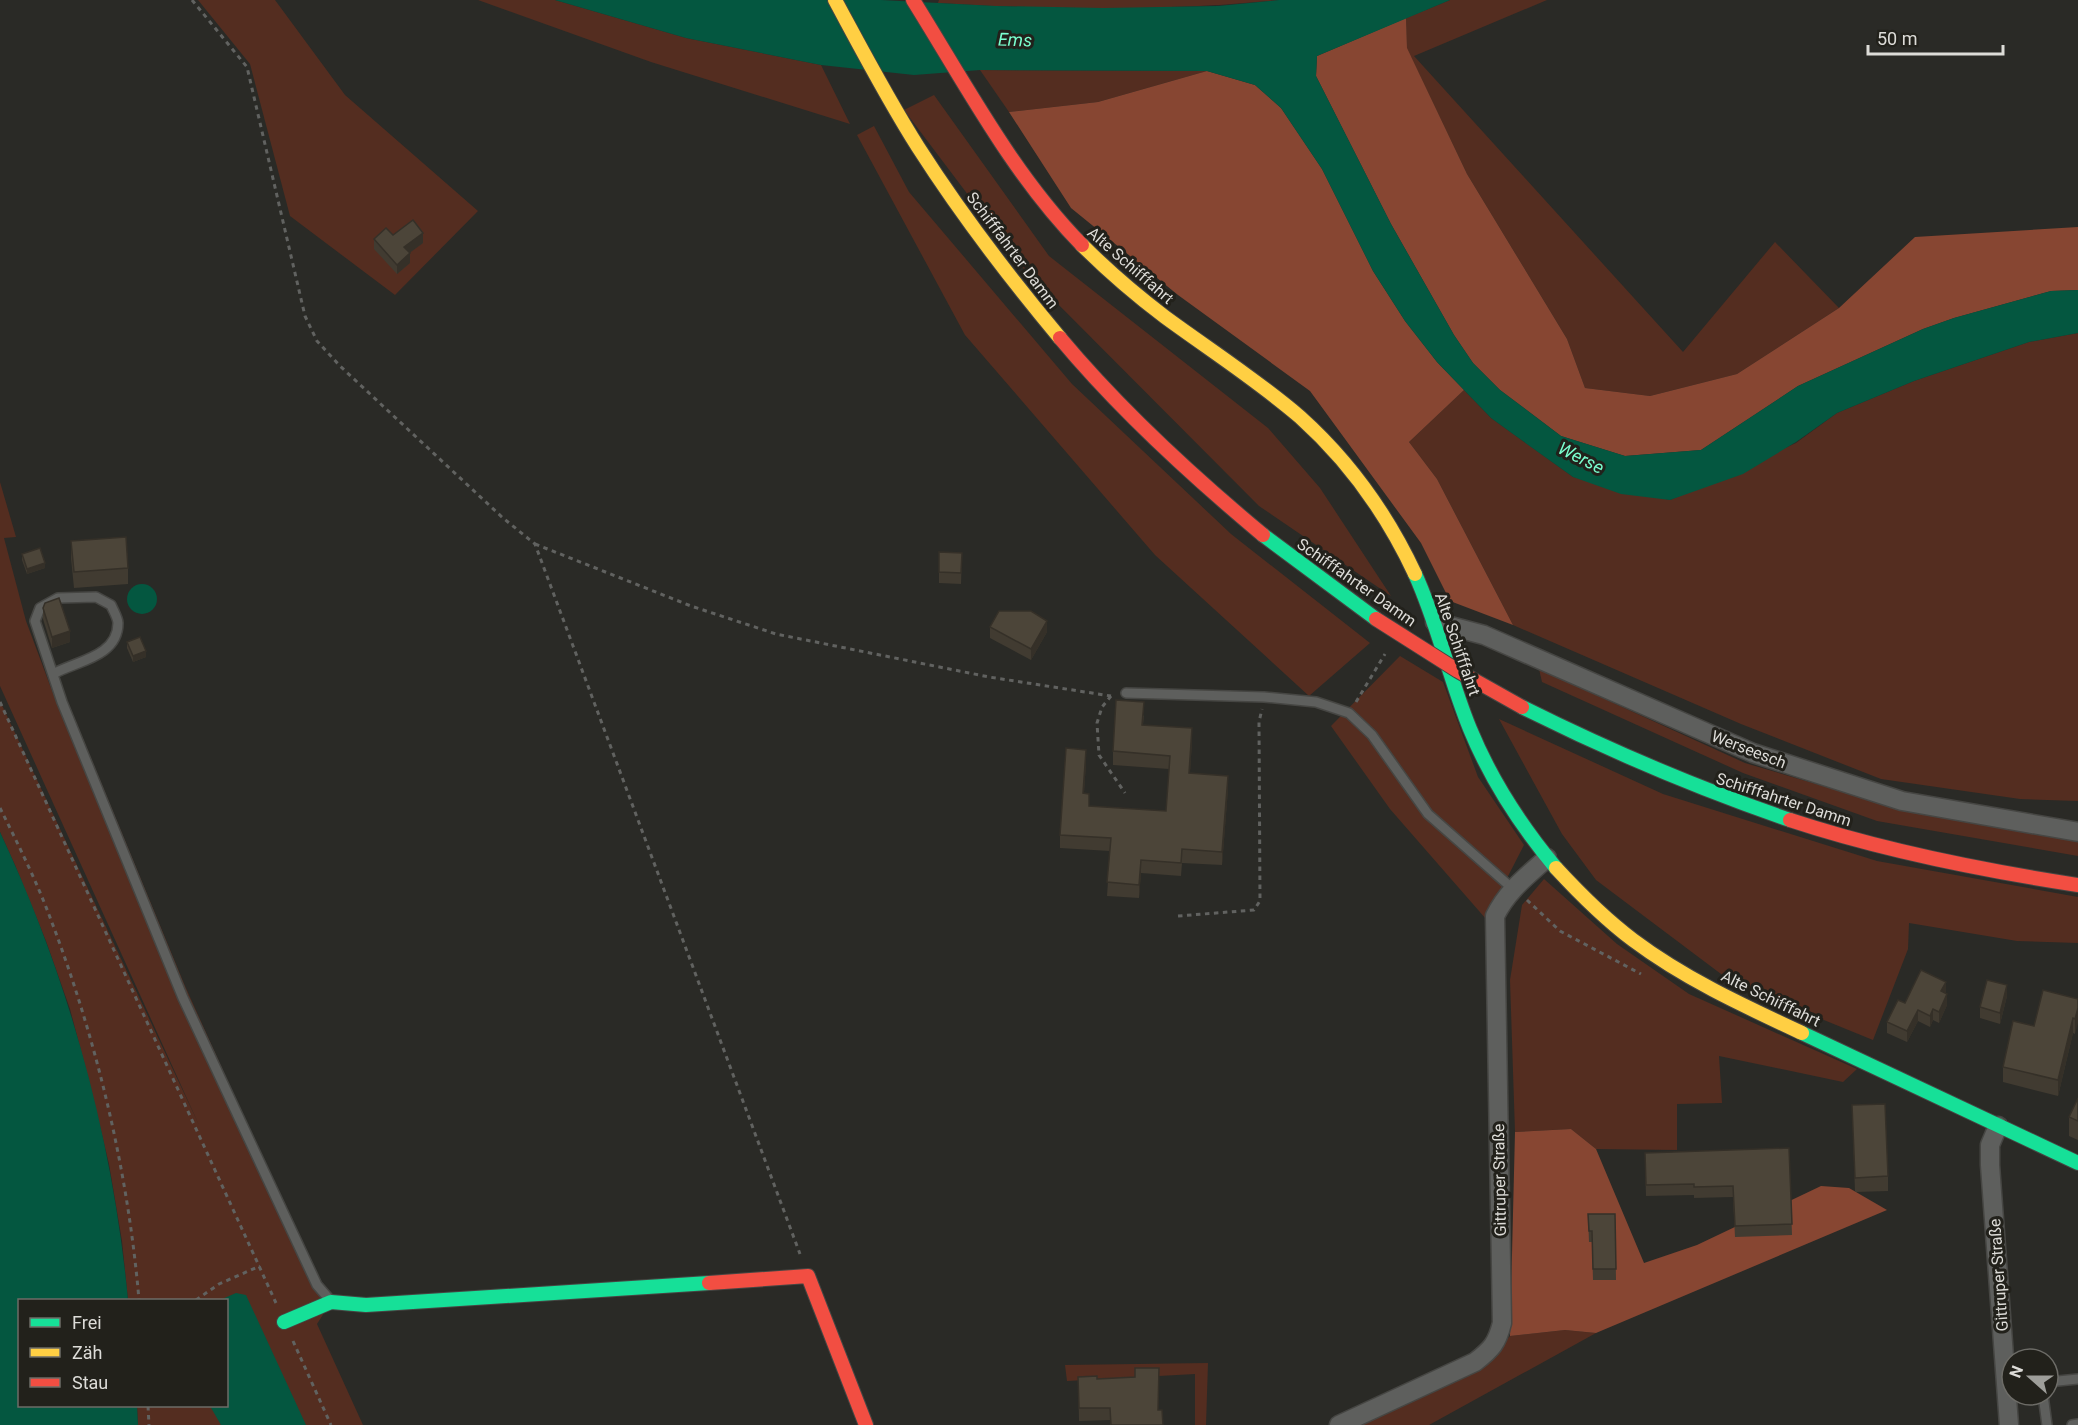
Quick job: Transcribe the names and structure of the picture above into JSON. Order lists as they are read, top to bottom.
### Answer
{
  "streets": {
    "main road": ["Schifffahrter Damm", "Alte Schifffahrt"],
    "street": ["Werseesch", "Gittruper Straße"]
  },
  "crossings": [
    ["Alte Schifffahrt", "Werseesch"],
    ["Alte Schifffahrt", "Gittruper Straße"]
  ],
  "water": ["Ems", "Werse"],
  "legend": ["Frei", "Zäh", "Stau"],
  "scale_bar": "50 m",
  "north": "left"
}
